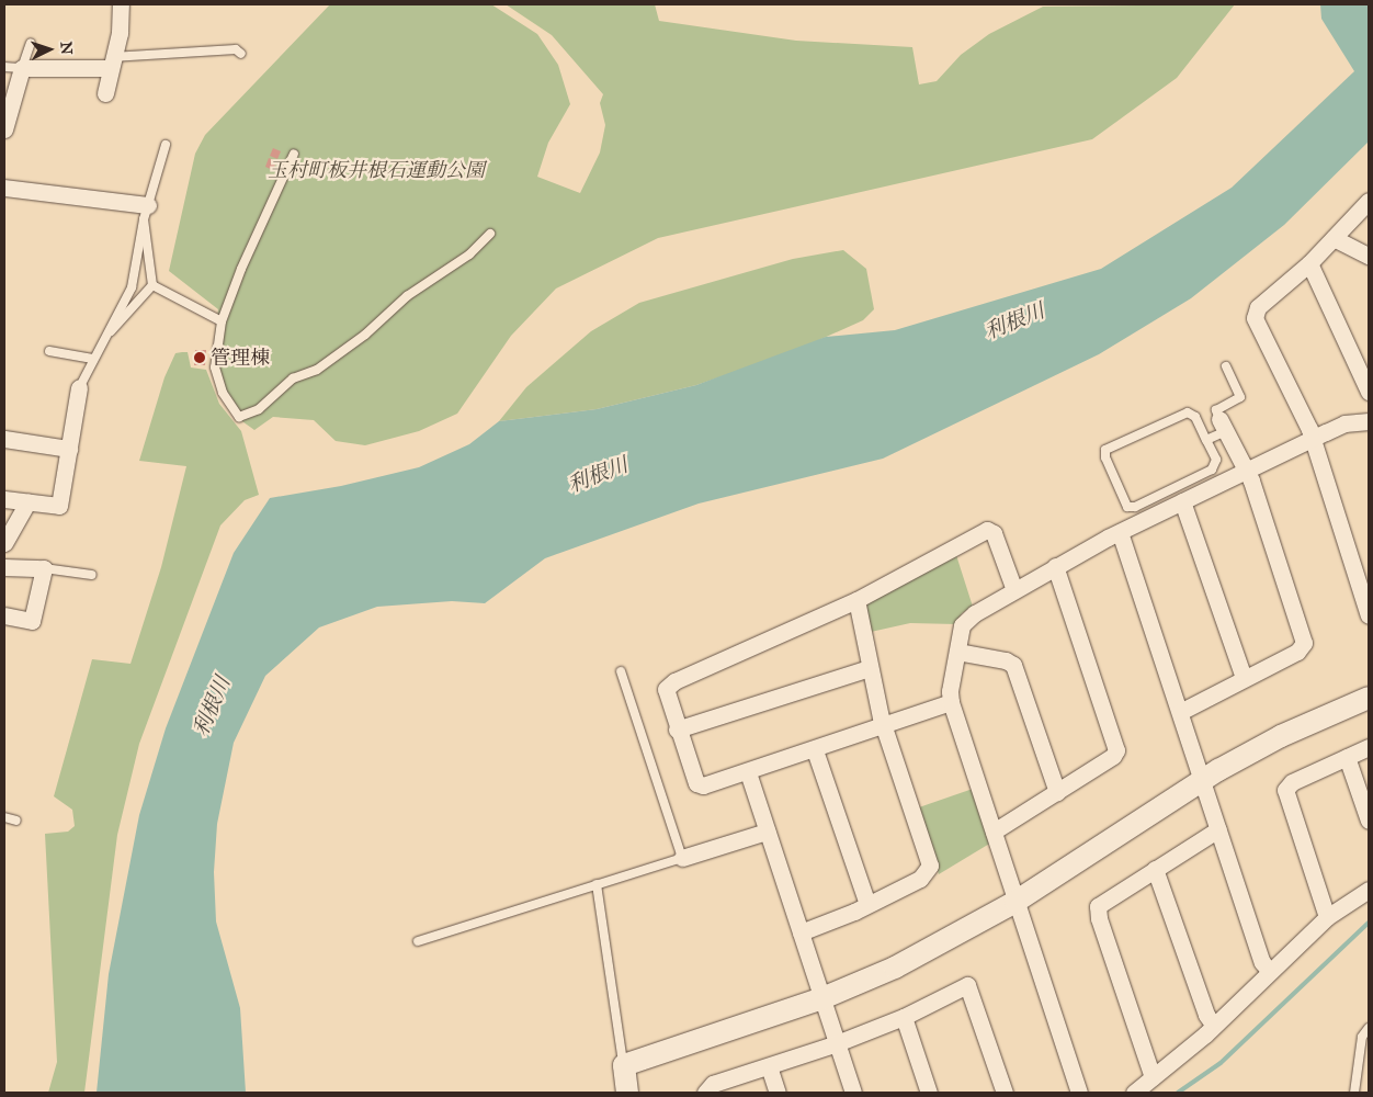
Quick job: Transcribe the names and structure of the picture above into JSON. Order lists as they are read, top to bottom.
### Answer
{
  "water": ["利根川"],
  "parks": ["玉村町板井根石運動公園"],
  "places": ["管理棟"],
  "north": "right"
}
